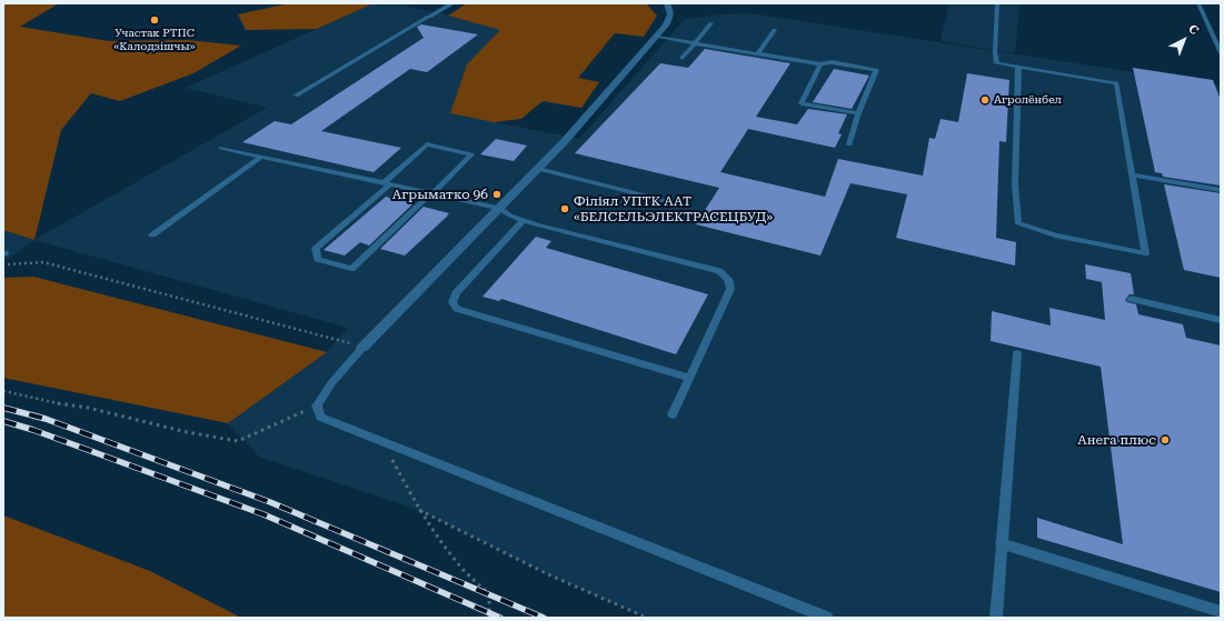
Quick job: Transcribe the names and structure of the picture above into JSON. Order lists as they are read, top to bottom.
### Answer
{
  "places": [
    "Участак РТПС «Калодзішчы»",
    "Агролёнбел",
    "Агрыматко 96",
    "Філіял УПТК ААТ «БЕЛСЕЛЬЭЛЕКТРАСЕЦБУД»",
    "Анега плюс"
  ],
  "north": "top right"
}
